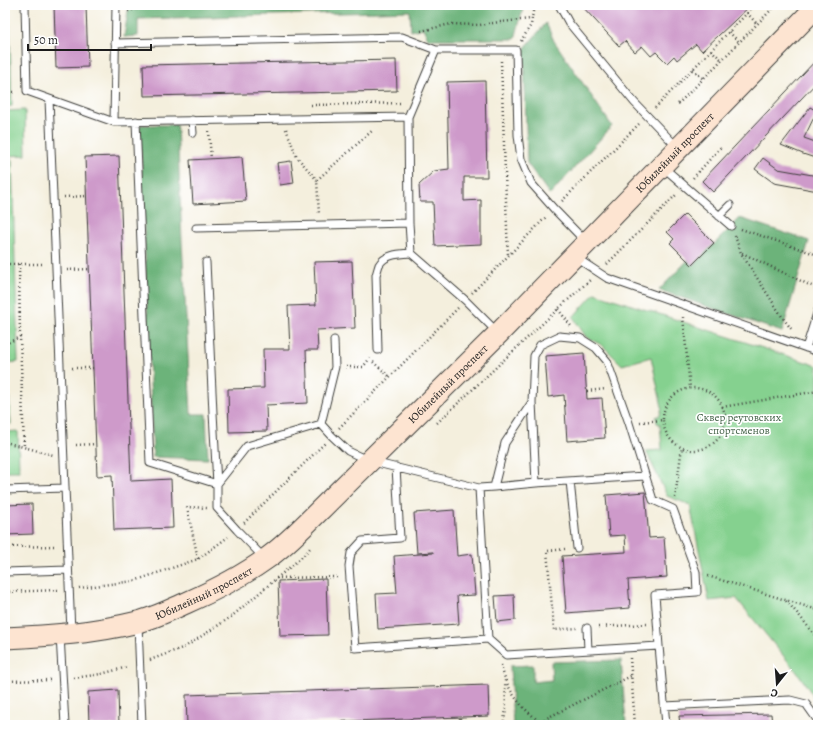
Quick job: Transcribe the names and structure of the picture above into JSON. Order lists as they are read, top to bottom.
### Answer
{
  "streets": {
    "street": ["Юбилейный проспект"]
  },
  "parks": ["Сквер реутовских спортсменов"],
  "scale_bar": "50 m",
  "north": "bottom"
}
